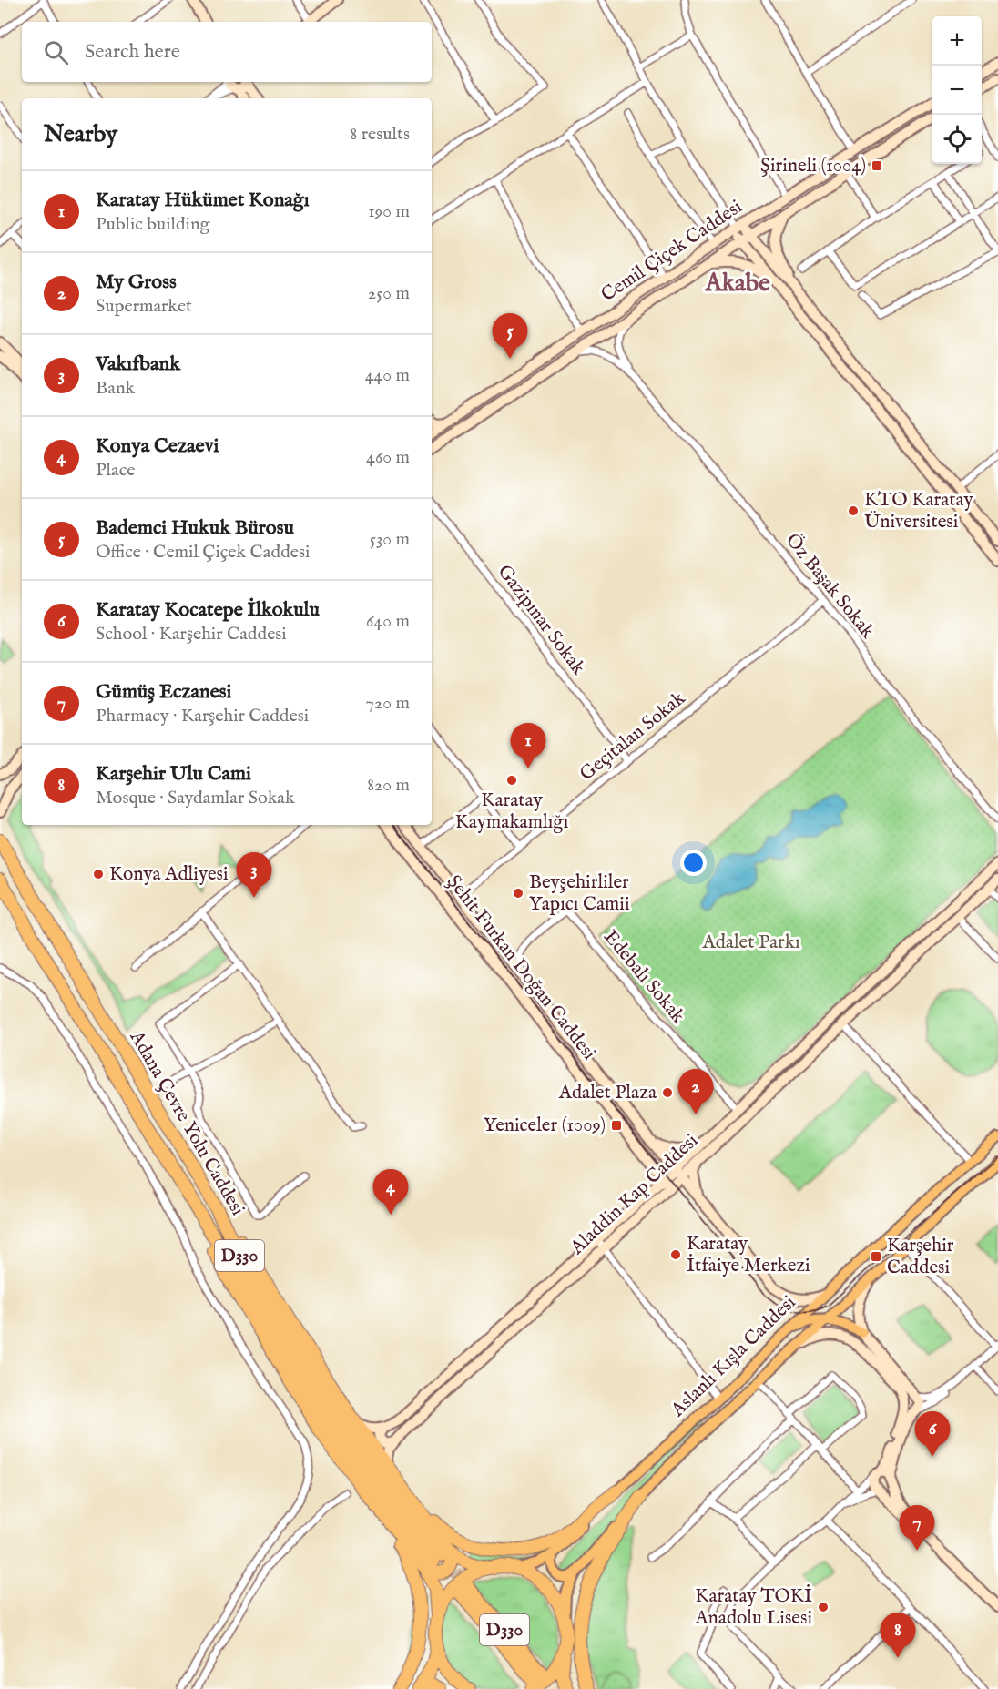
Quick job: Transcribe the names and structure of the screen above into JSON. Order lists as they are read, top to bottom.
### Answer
{
  "streets": {
    "highway": ["Adana Çevre Yolu Caddesi", "D330"],
    "main road": ["Aslanlı Kışla Caddesi"],
    "street": [
      "Cemil Çiçek Caddesi",
      "Öz Başak Sokak",
      "Gazipınar Sokak",
      "Geçitalan Sokak",
      "Şehit Furkan Doğan Caddesi",
      "Edebalı Sokak",
      "Aladdin Kap Caddesi"
    ]
  },
  "crossings": [
    ["Öz Başak Sokak", "Geçitalan Sokak"],
    ["Gazipınar Sokak", "Geçitalan Sokak"],
    ["Geçitalan Sokak", "Şehit Furkan Doğan Caddesi"],
    ["Şehit Furkan Doğan Caddesi", "Edebalı Sokak"],
    ["Şehit Furkan Doğan Caddesi", "Aladdin Kap Caddesi"],
    ["Şehit Furkan Doğan Caddesi", "Aslanlı Kışla Caddesi"],
    ["Edebalı Sokak", "Aladdin Kap Caddesi"]
  ],
  "districts": ["Akabe"],
  "parks": ["Adalet Parkı"],
  "places": {
    "transit": ["Şirineli (1004)", "Yeniceler (1009)", "Karşehir Caddesi"],
    "other": [
      "KTO Karatay Üniversitesi",
      "Karatay Kaymakamlığı",
      "Konya Adliyesi",
      "Beyşehirliler Yapıcı Camii",
      "Adalet Plaza",
      "Karatay İtfaiye Merkezi",
      "Karatay TOKİ Anadolu Lisesi"
    ]
  },
  "page": {
    "map_buttons": ["+", "−"],
    "search": "Search here",
    "heading": ["Nearby", "8 results"],
    "list": [
      {
        "mark": "1",
        "name": "Karatay Hükümet Konağı",
        "note": "Public building",
        "value": "190 m"
      },
      {
        "mark": "2",
        "name": "My Gross",
        "note": "Supermarket",
        "value": "250 m"
      },
      {
        "mark": "3",
        "name": "Vakıfbank",
        "note": "Bank",
        "value": "440 m"
      },
      {
        "mark": "4",
        "name": "Konya Cezaevi",
        "note": "Place",
        "value": "460 m"
      },
      {
        "mark": "5",
        "name": "Bademci Hukuk Bürosu",
        "note": "Office · Cemil Çiçek Caddesi",
        "value": "530 m"
      },
      {
        "mark": "6",
        "name": "Karatay Kocatepe İlkokulu",
        "note": "School · Karşehir Caddesi",
        "value": "640 m"
      },
      {
        "mark": "7",
        "name": "Gümüş Eczanesi",
        "note": "Pharmacy · Karşehir Caddesi",
        "value": "720 m"
      },
      {
        "mark": "8",
        "name": "Karşehir Ulu Cami",
        "note": "Mosque · Saydamlar Sokak",
        "value": "820 m"
      }
    ],
    "pins": [
      "5",
      "1",
      "3",
      "2",
      "4",
      "6",
      "7",
      "8"
    ]
  }
}
